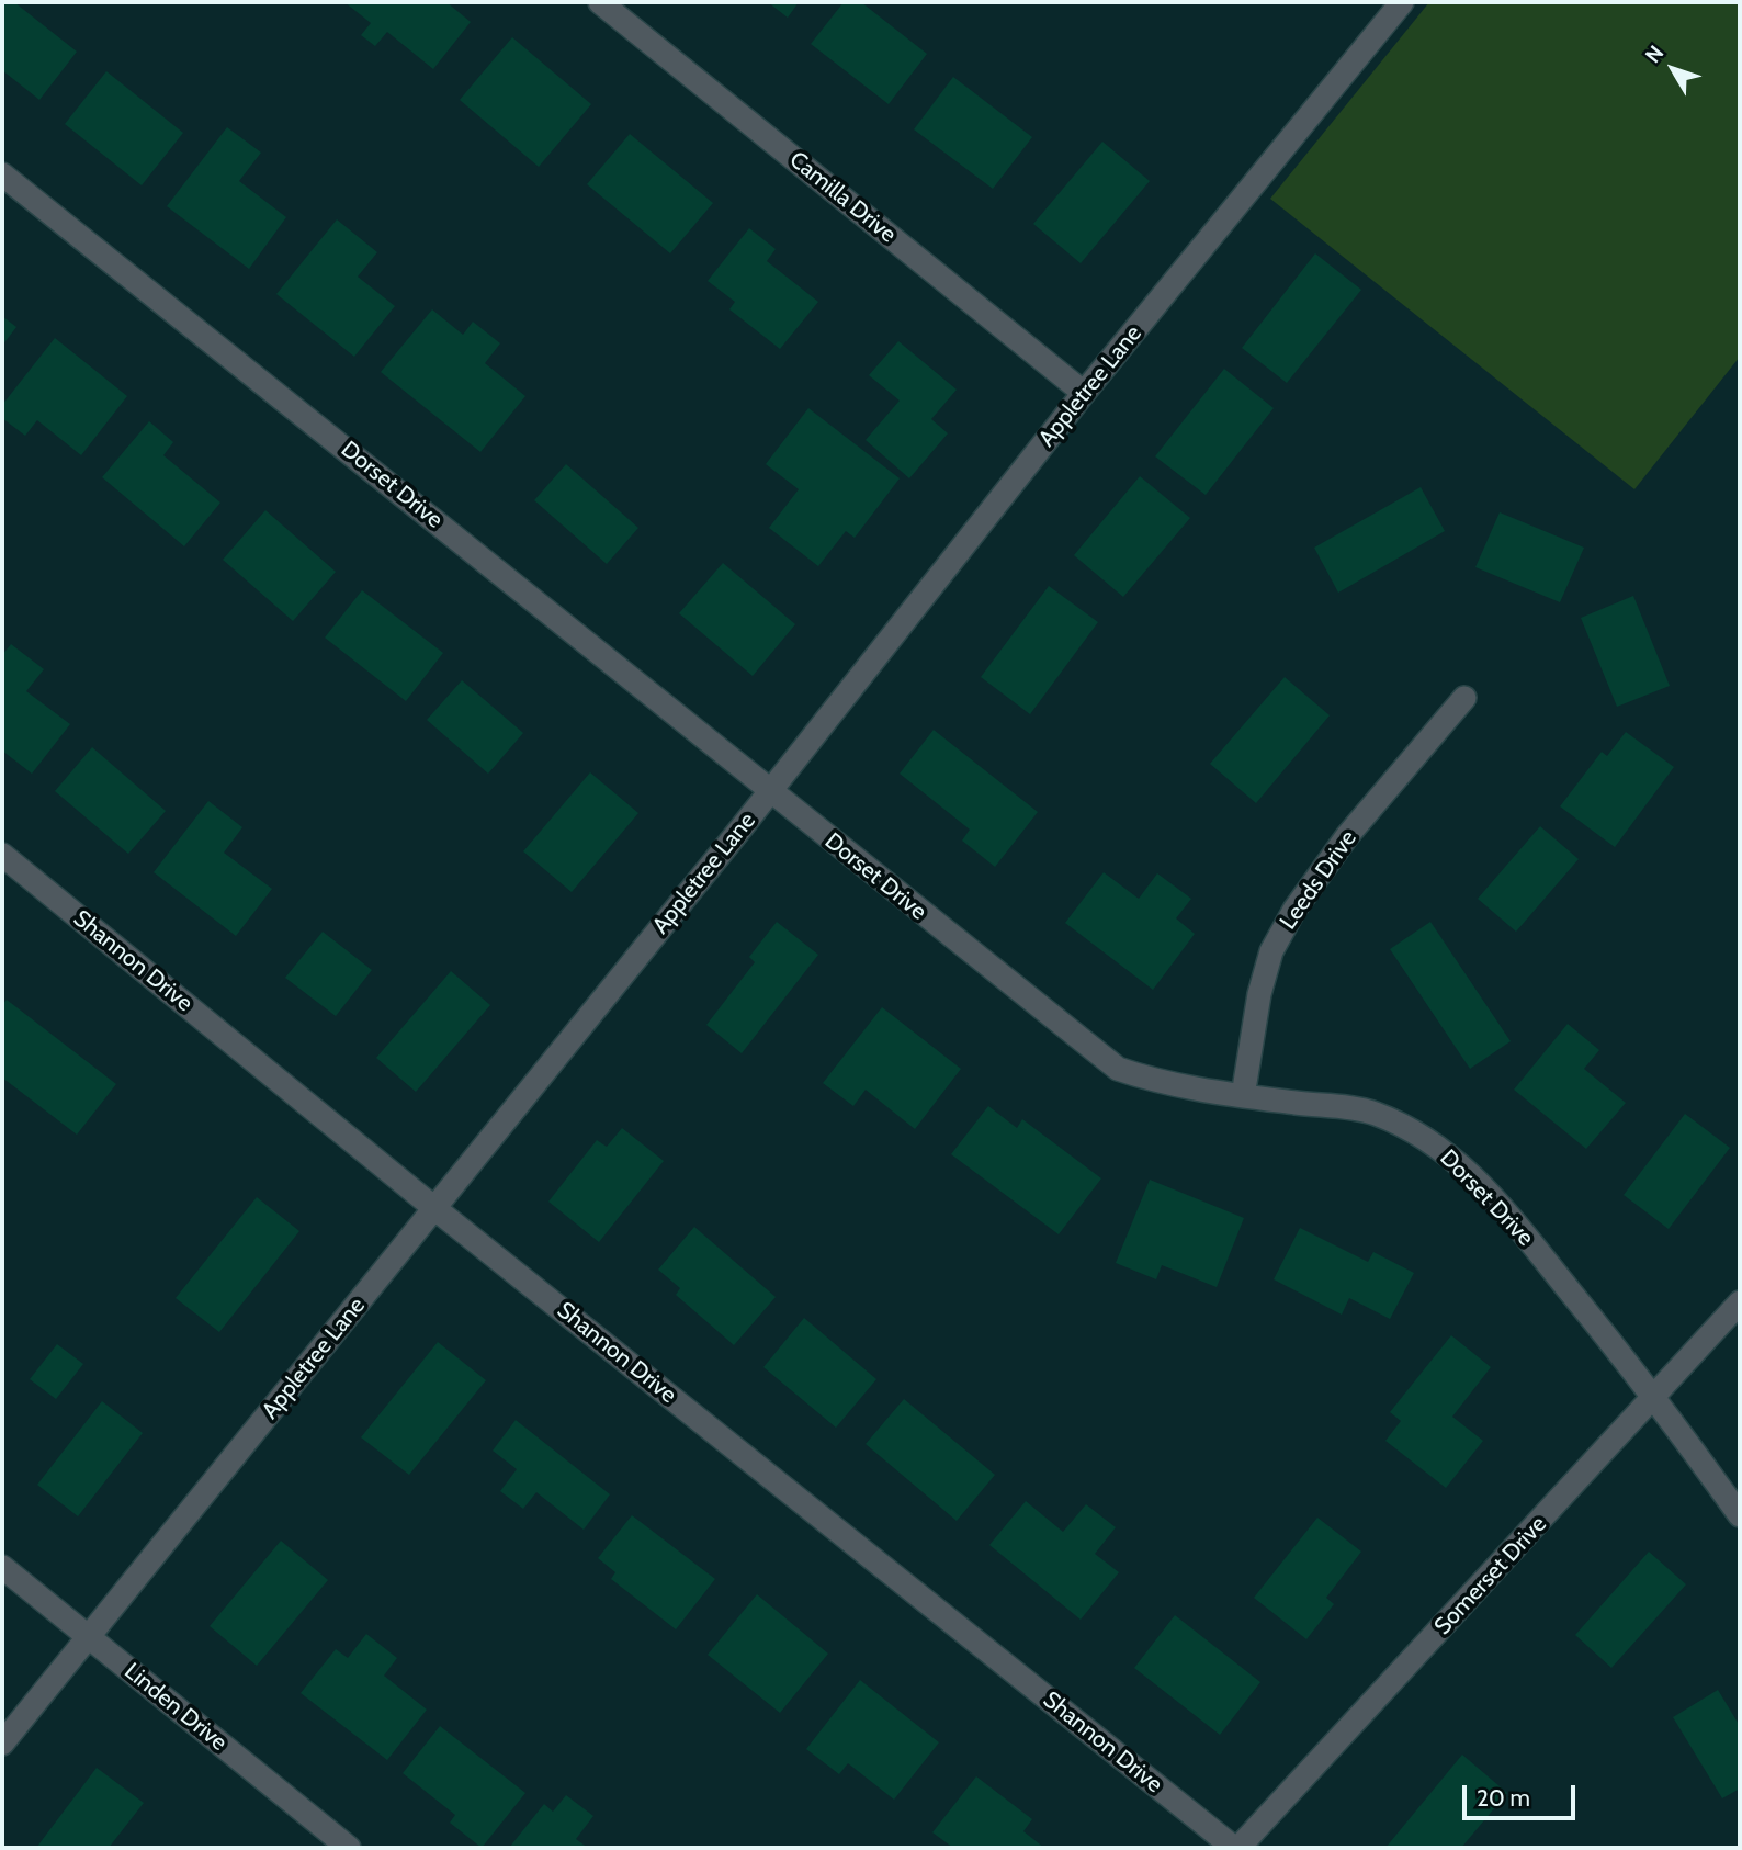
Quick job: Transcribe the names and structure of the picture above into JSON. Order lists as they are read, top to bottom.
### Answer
{
  "streets": {
    "street": [
      "Camilla Drive",
      "Appletree Lane",
      "Dorset Drive",
      "Leeds Drive",
      "Shannon Drive",
      "Somerset Drive",
      "Linden Drive"
    ]
  },
  "crossings": [
    ["Camilla Drive", "Appletree Lane"],
    ["Appletree Lane", "Dorset Drive"],
    ["Appletree Lane", "Shannon Drive"],
    ["Appletree Lane", "Linden Drive"],
    ["Dorset Drive", "Leeds Drive"],
    ["Dorset Drive", "Somerset Drive"],
    ["Shannon Drive", "Somerset Drive"]
  ],
  "scale_bar": "20 m",
  "north": "top left"
}
